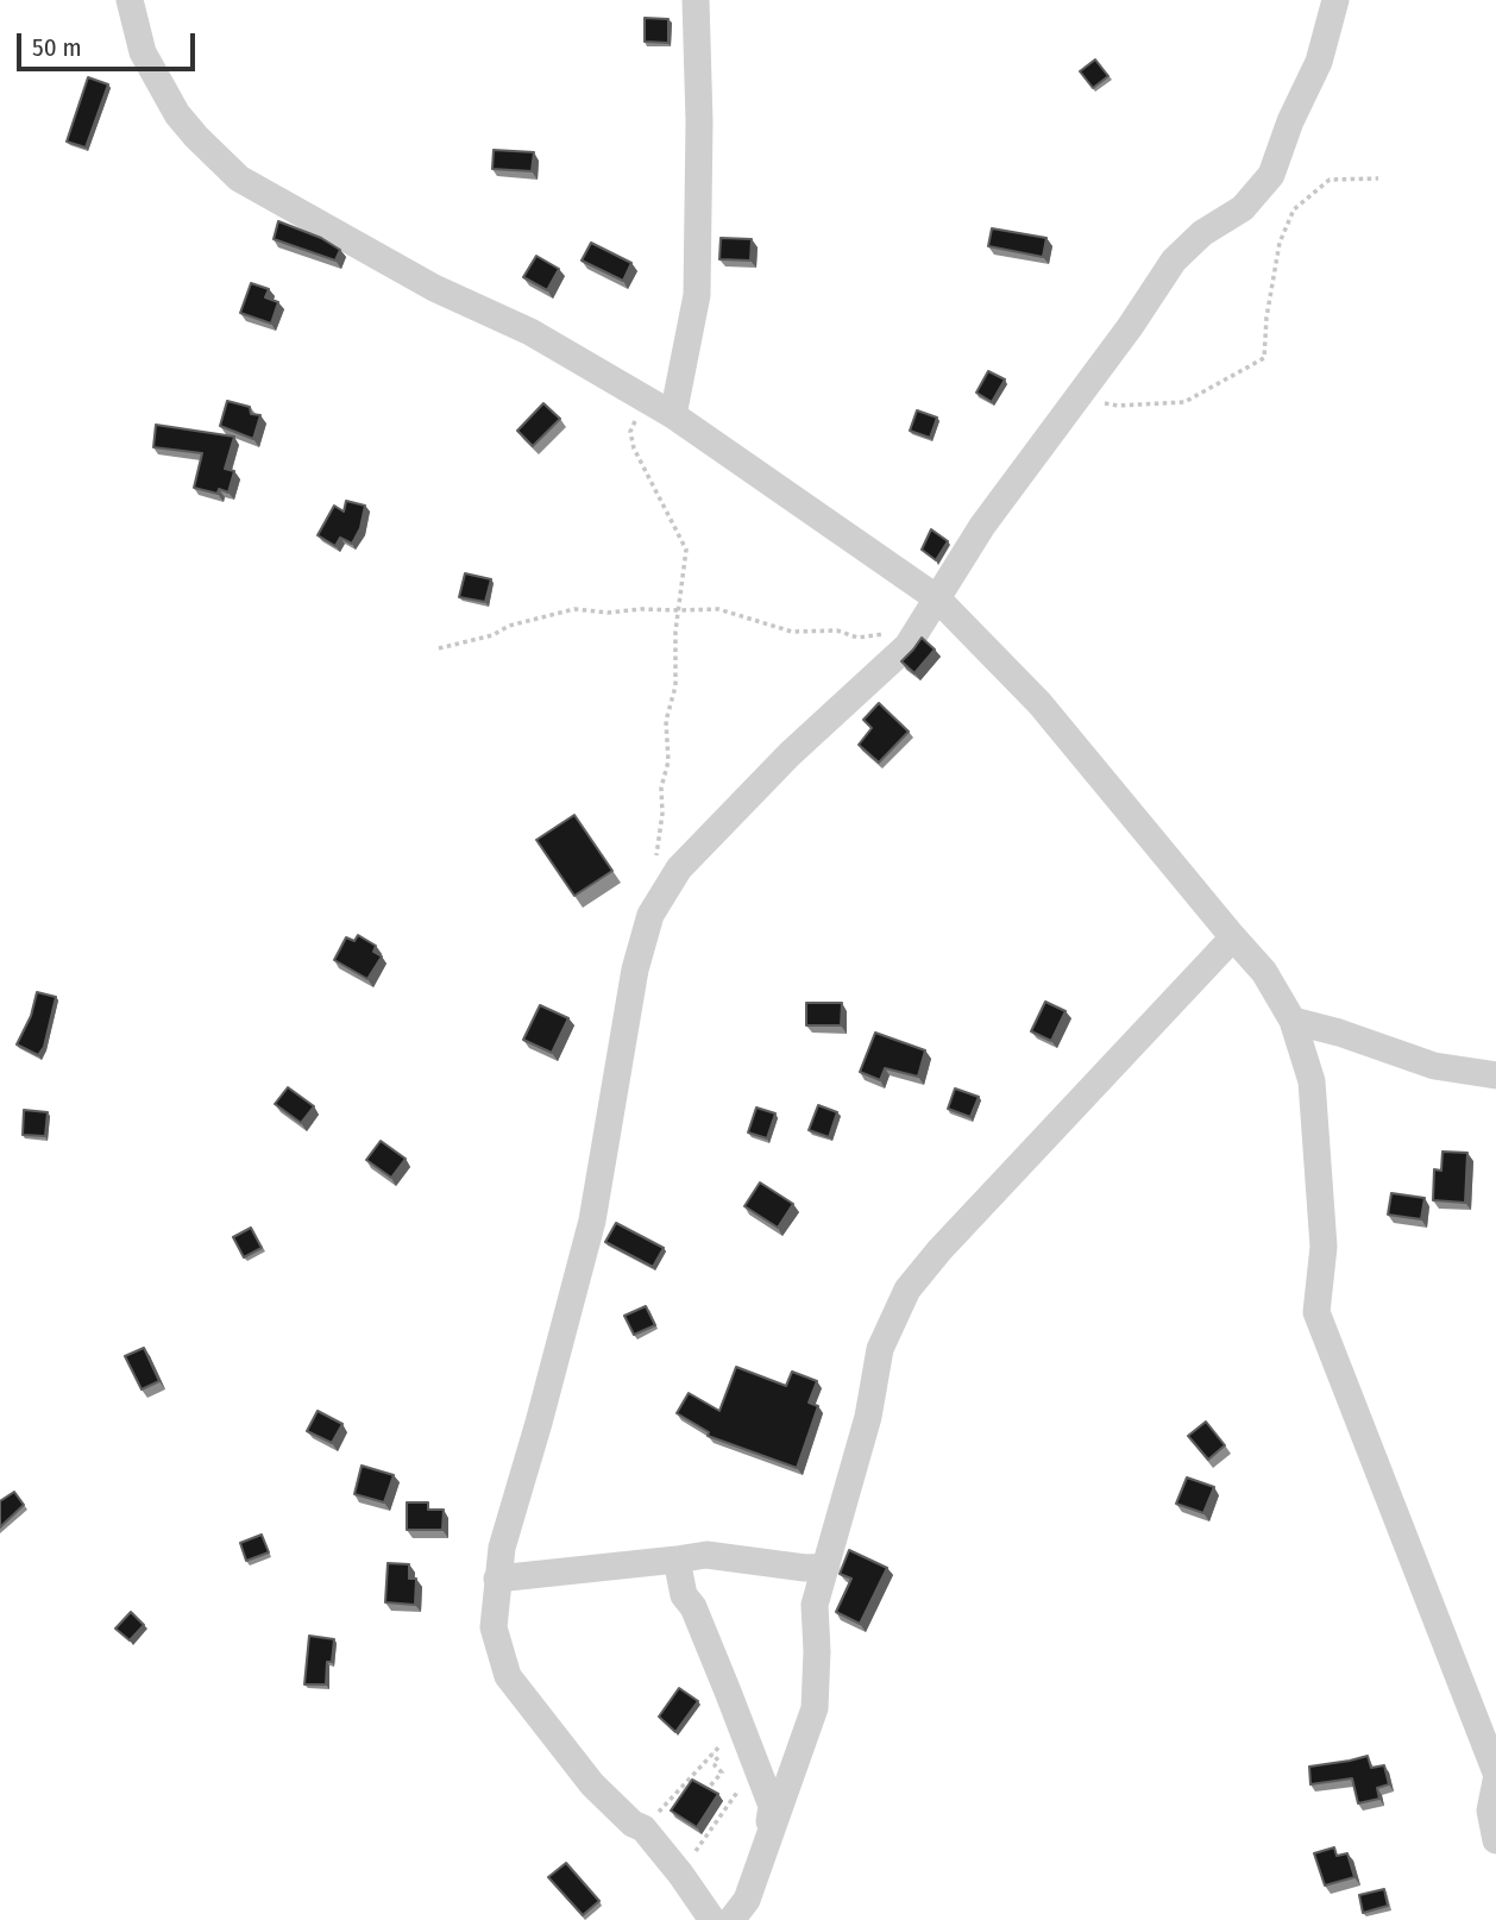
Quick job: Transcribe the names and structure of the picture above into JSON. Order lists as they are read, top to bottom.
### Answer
{
  "scale_bar": "50 m"
}
